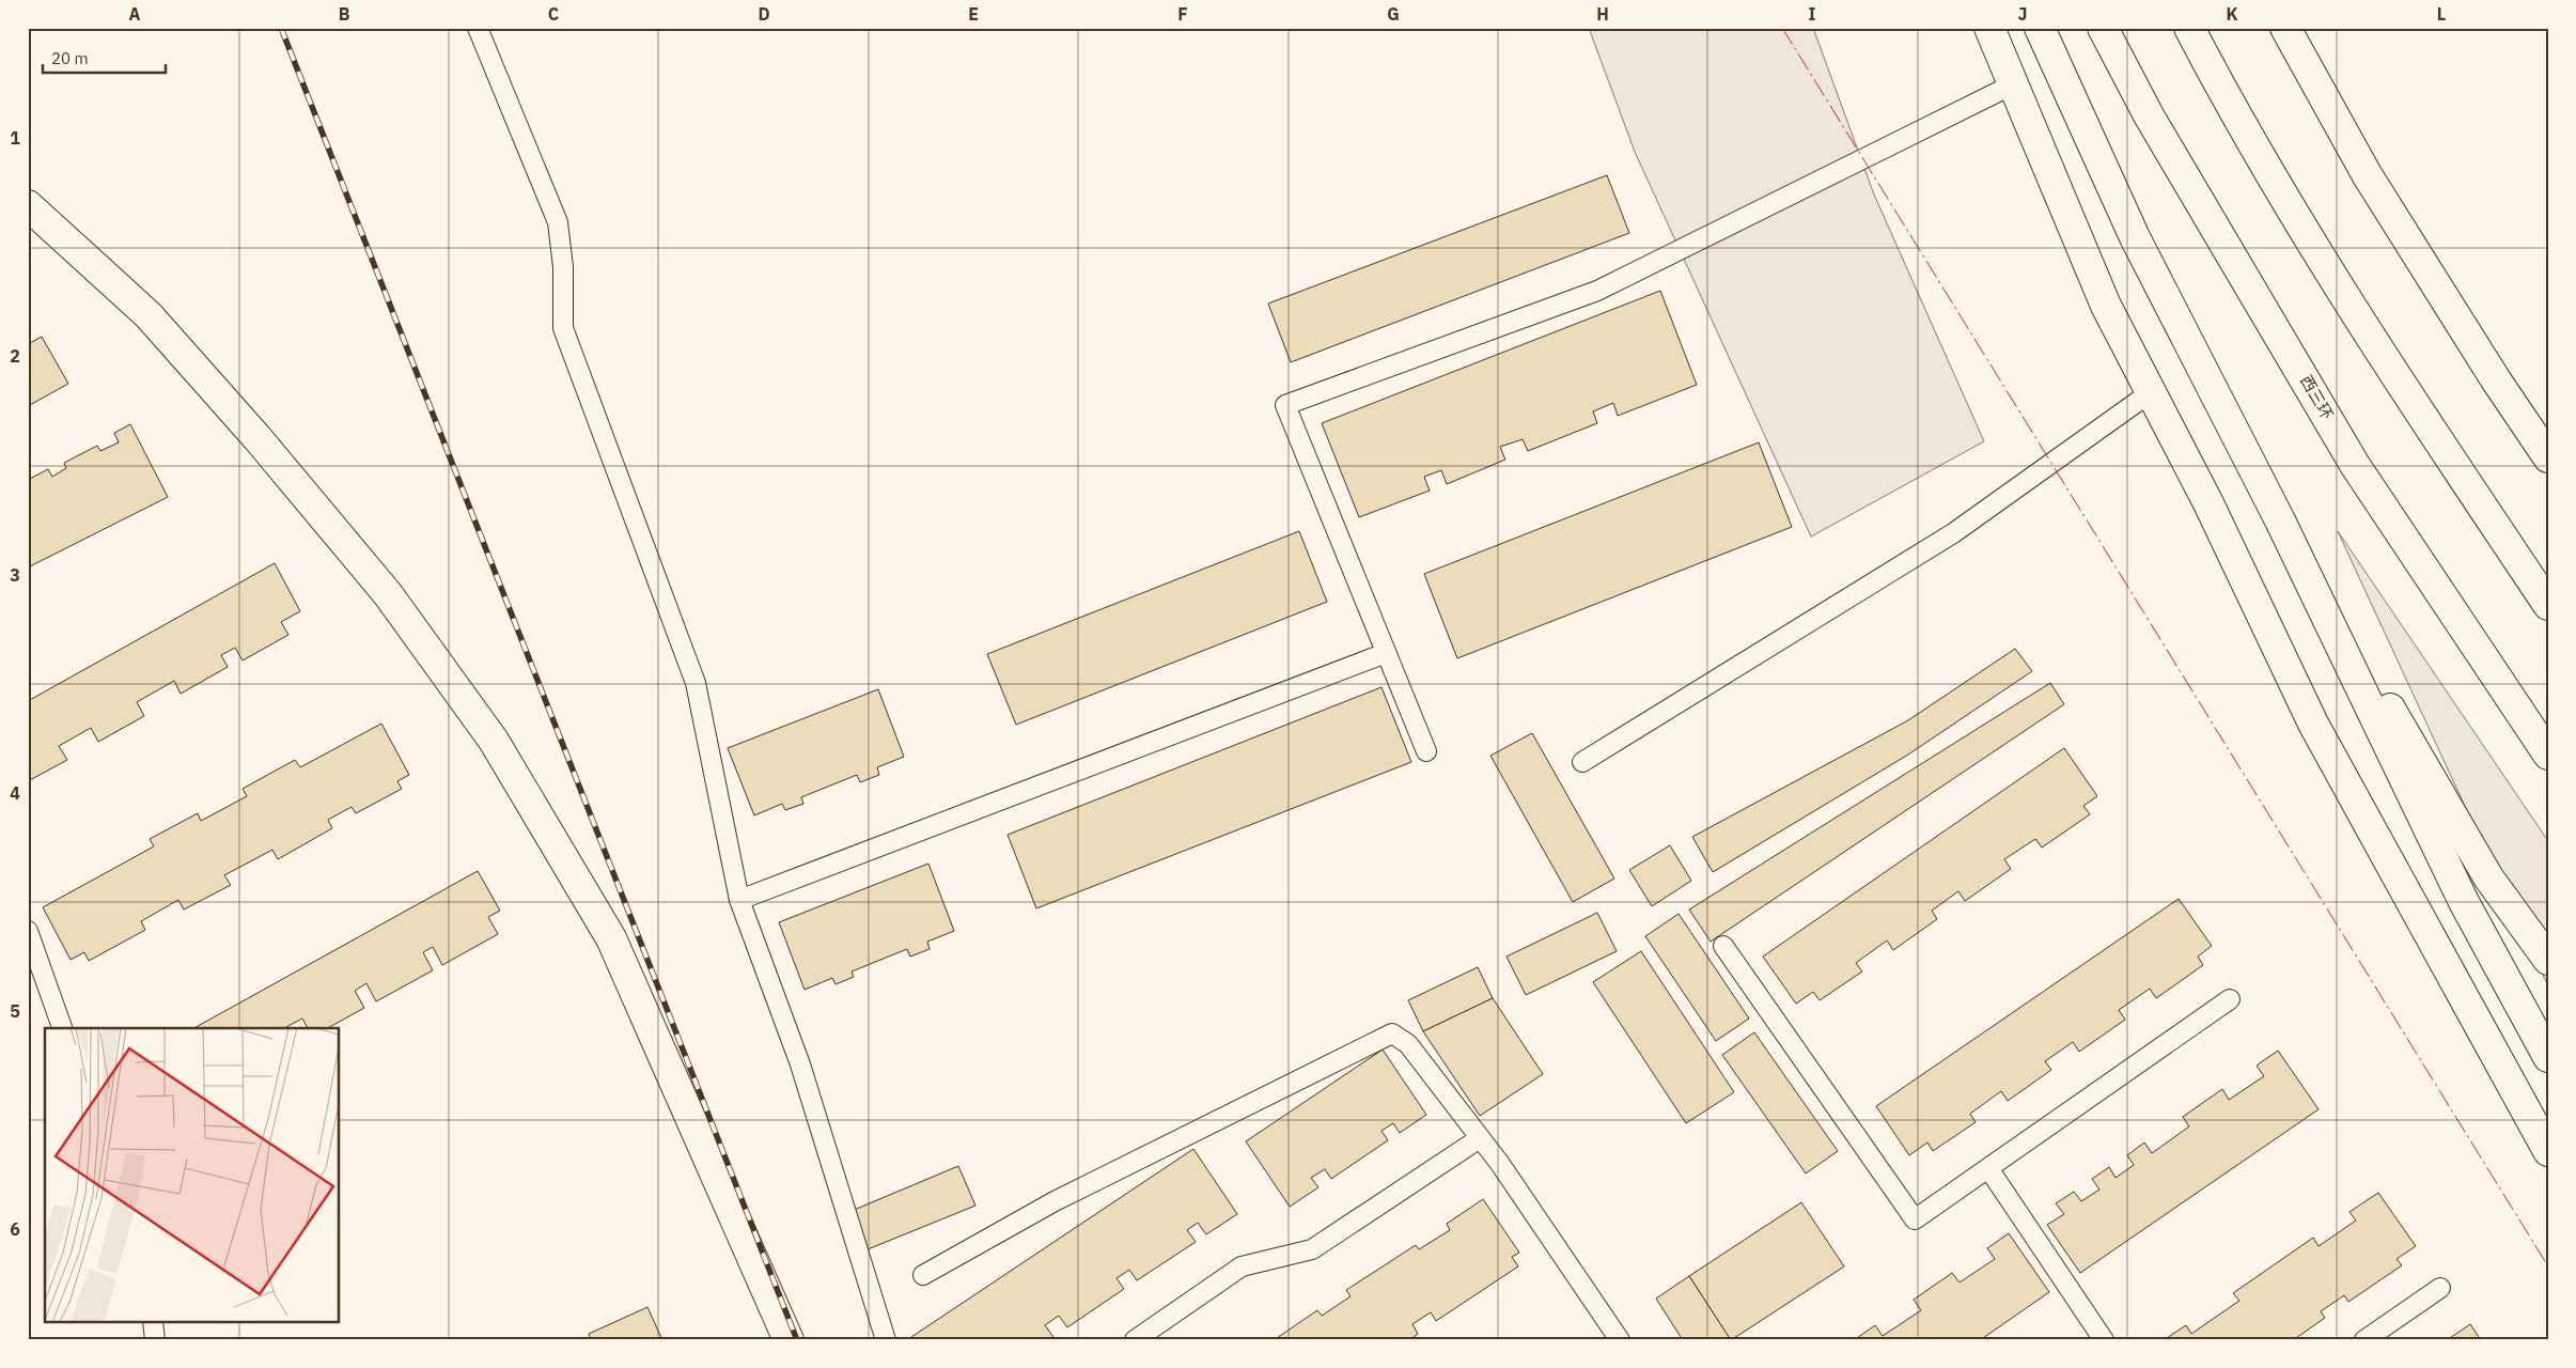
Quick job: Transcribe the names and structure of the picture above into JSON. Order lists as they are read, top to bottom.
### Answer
{
  "streets": {
    "main road": ["西三环"]
  },
  "scale_bar": "20 m",
  "grid": {
    "columns": [
      "A",
      "B",
      "C",
      "D",
      "E",
      "F",
      "G",
      "H",
      "I",
      "J",
      "K",
      "L"
    ],
    "rows": [
      "1",
      "2",
      "3",
      "4",
      "5",
      "6"
    ]
  }
}
